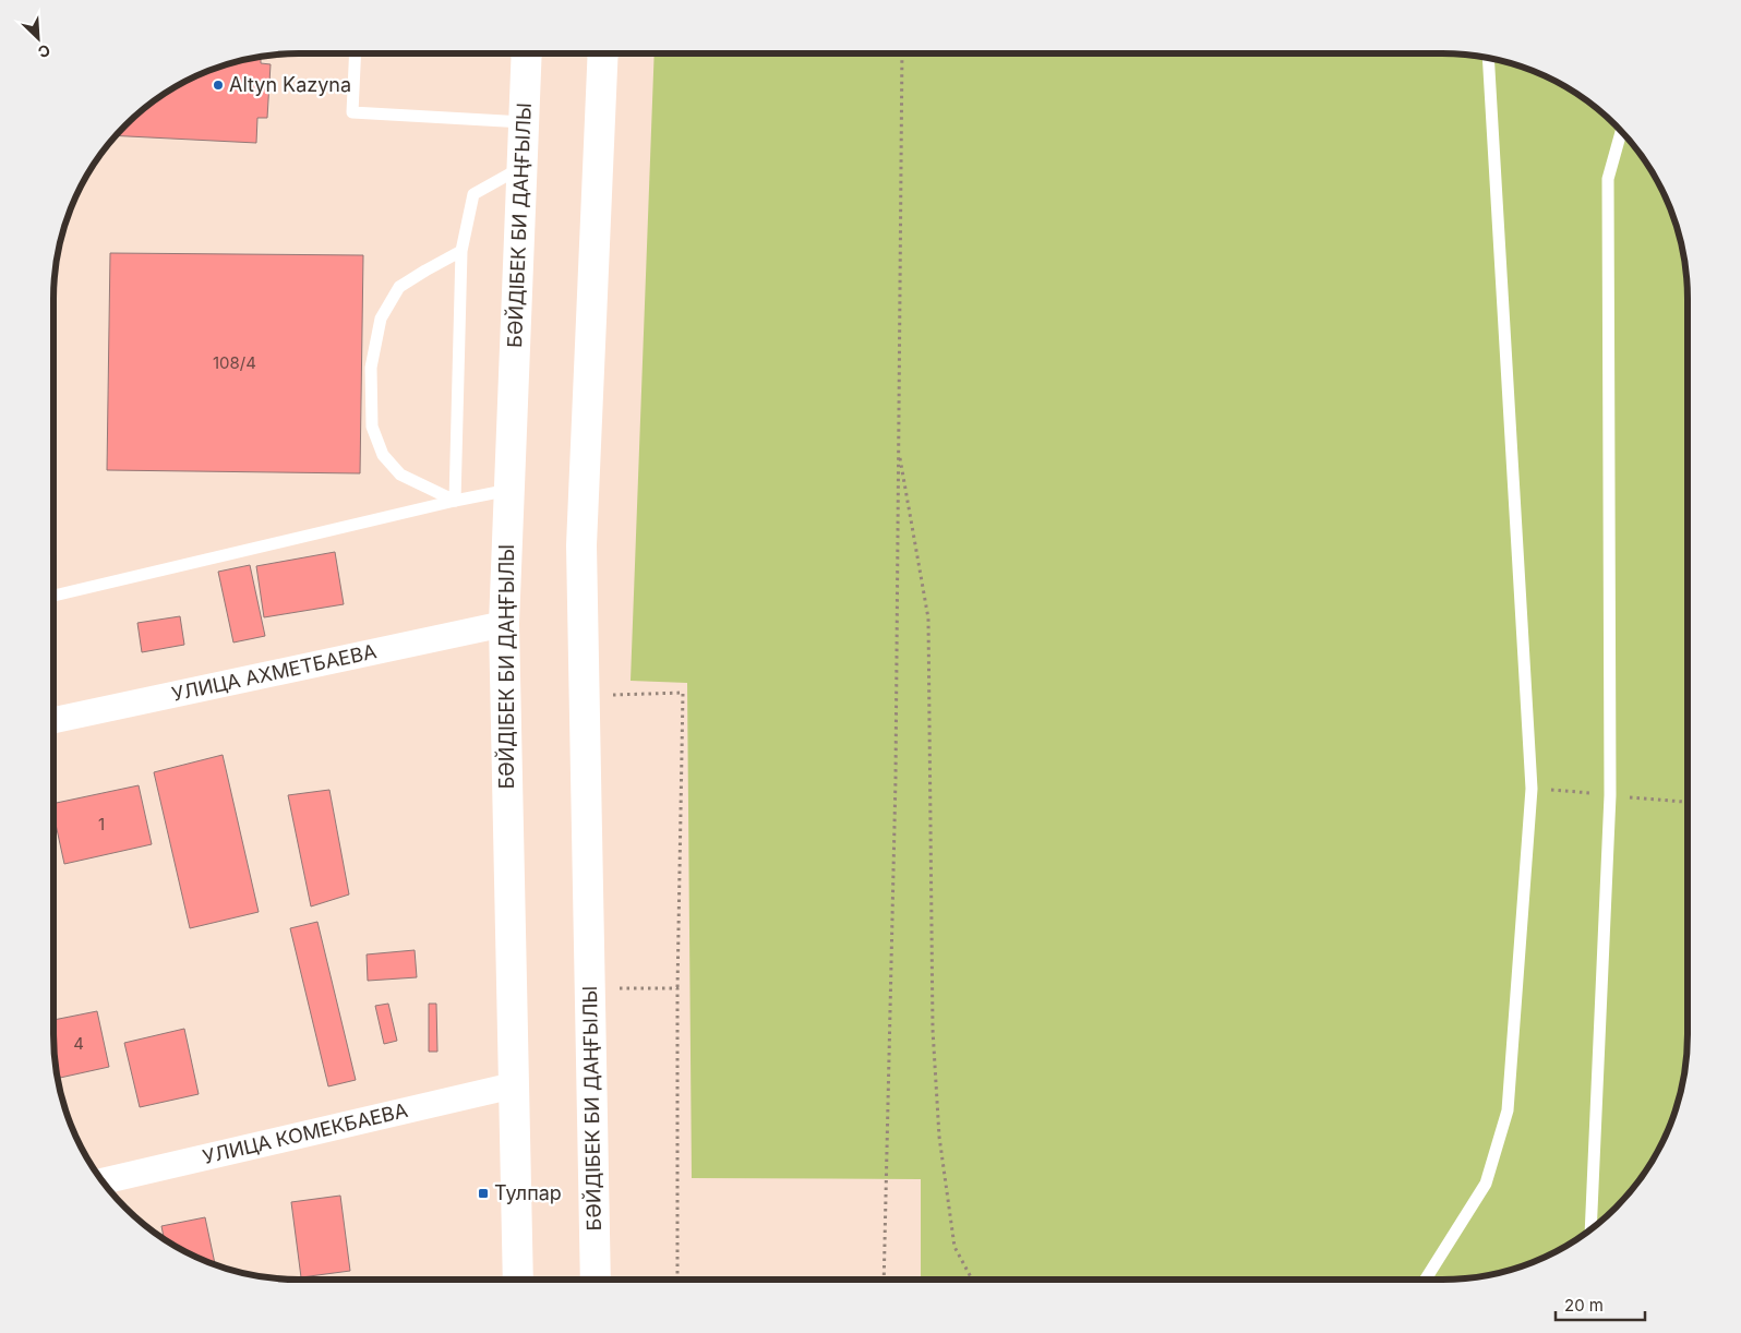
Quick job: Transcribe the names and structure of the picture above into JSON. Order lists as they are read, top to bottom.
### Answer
{
  "streets": {
    "main road": ["БӘЙДІБЕК БИ ДАҢҒЫЛЫ"],
    "street": ["УЛИЦА АХМЕТБАЕВА", "УЛИЦА КОМЕКБАЕВА"]
  },
  "crossings": [
    ["БӘЙДІБЕК БИ ДАҢҒЫЛЫ", "УЛИЦА АХМЕТБАЕВА"],
    ["БӘЙДІБЕК БИ ДАҢҒЫЛЫ", "УЛИЦА КОМЕКБАЕВА"]
  ],
  "places": {
    "other": ["Altyn Kazyna"],
    "transit": ["Тулпар"]
  },
  "house_numbers": ["108/4", "1", "4"],
  "scale_bar": "20 m",
  "north": "bottom right"
}
